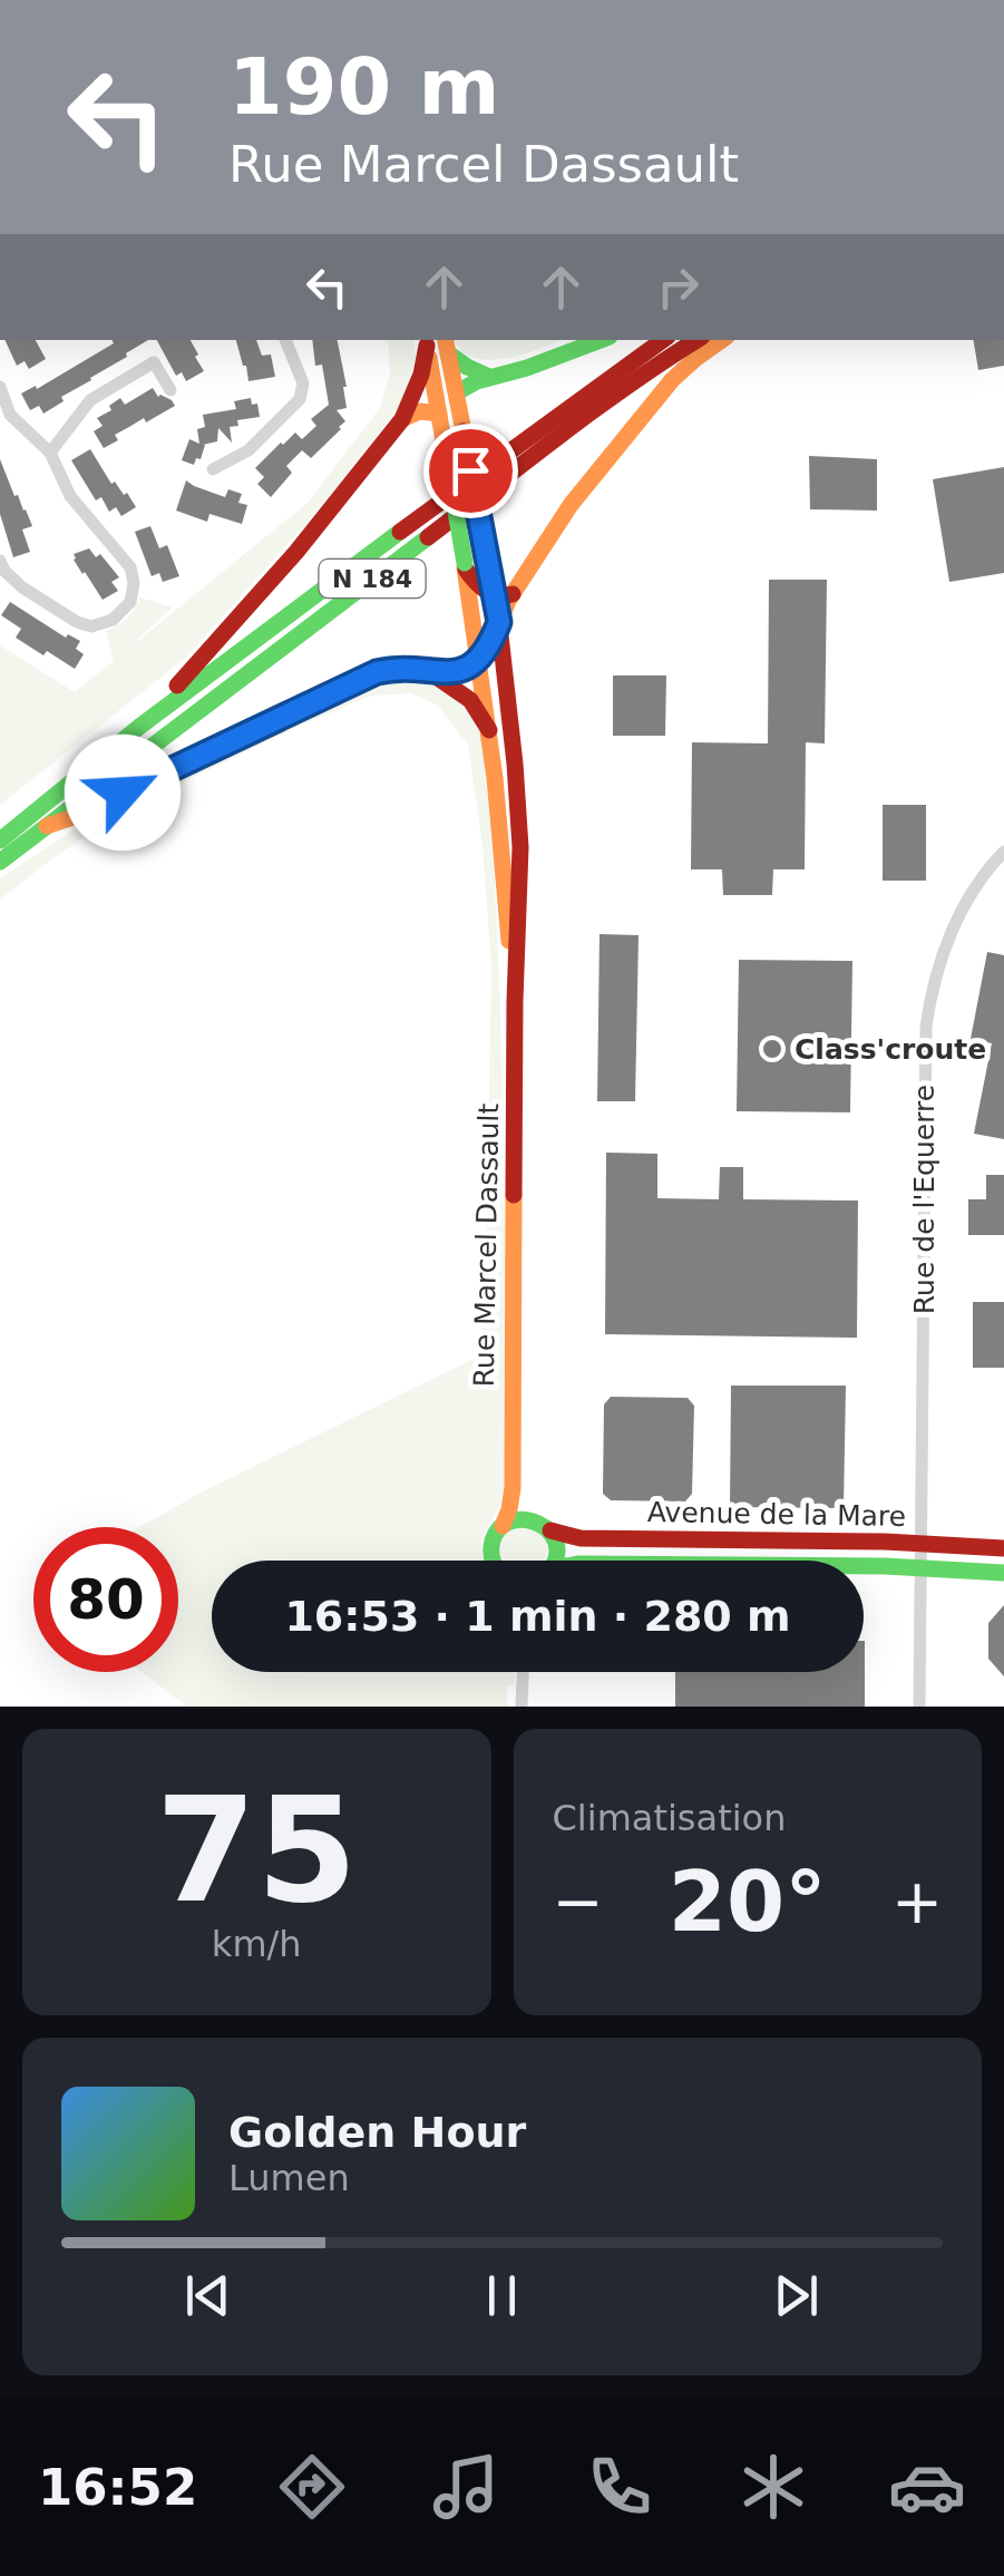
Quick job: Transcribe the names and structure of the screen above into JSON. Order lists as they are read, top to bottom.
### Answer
{
  "streets": {
    "main road": ["N 184", "Rue Marcel Dassault", "Avenue de la Mare"],
    "street": ["Rue de l'Equerre"]
  },
  "crossings": [
    ["Rue de l'Equerre", "Avenue de la Mare"],
    ["Rue Marcel Dassault", "Avenue de la Mare"]
  ],
  "places": ["Class'croute"],
  "page": {
    "turn": ["190 m", "Rue Marcel Dassault"],
    "limit": "80",
    "trip": "16:53 · 1 min · 280 m",
    "tile": [
      ["75", "km/h"],
      "Climatisation"
    ],
    "heat": ["−", "20°", "+"],
    "song": ["Golden Hour", "Lumen"],
    "tabs": "16:52"
  }
}
